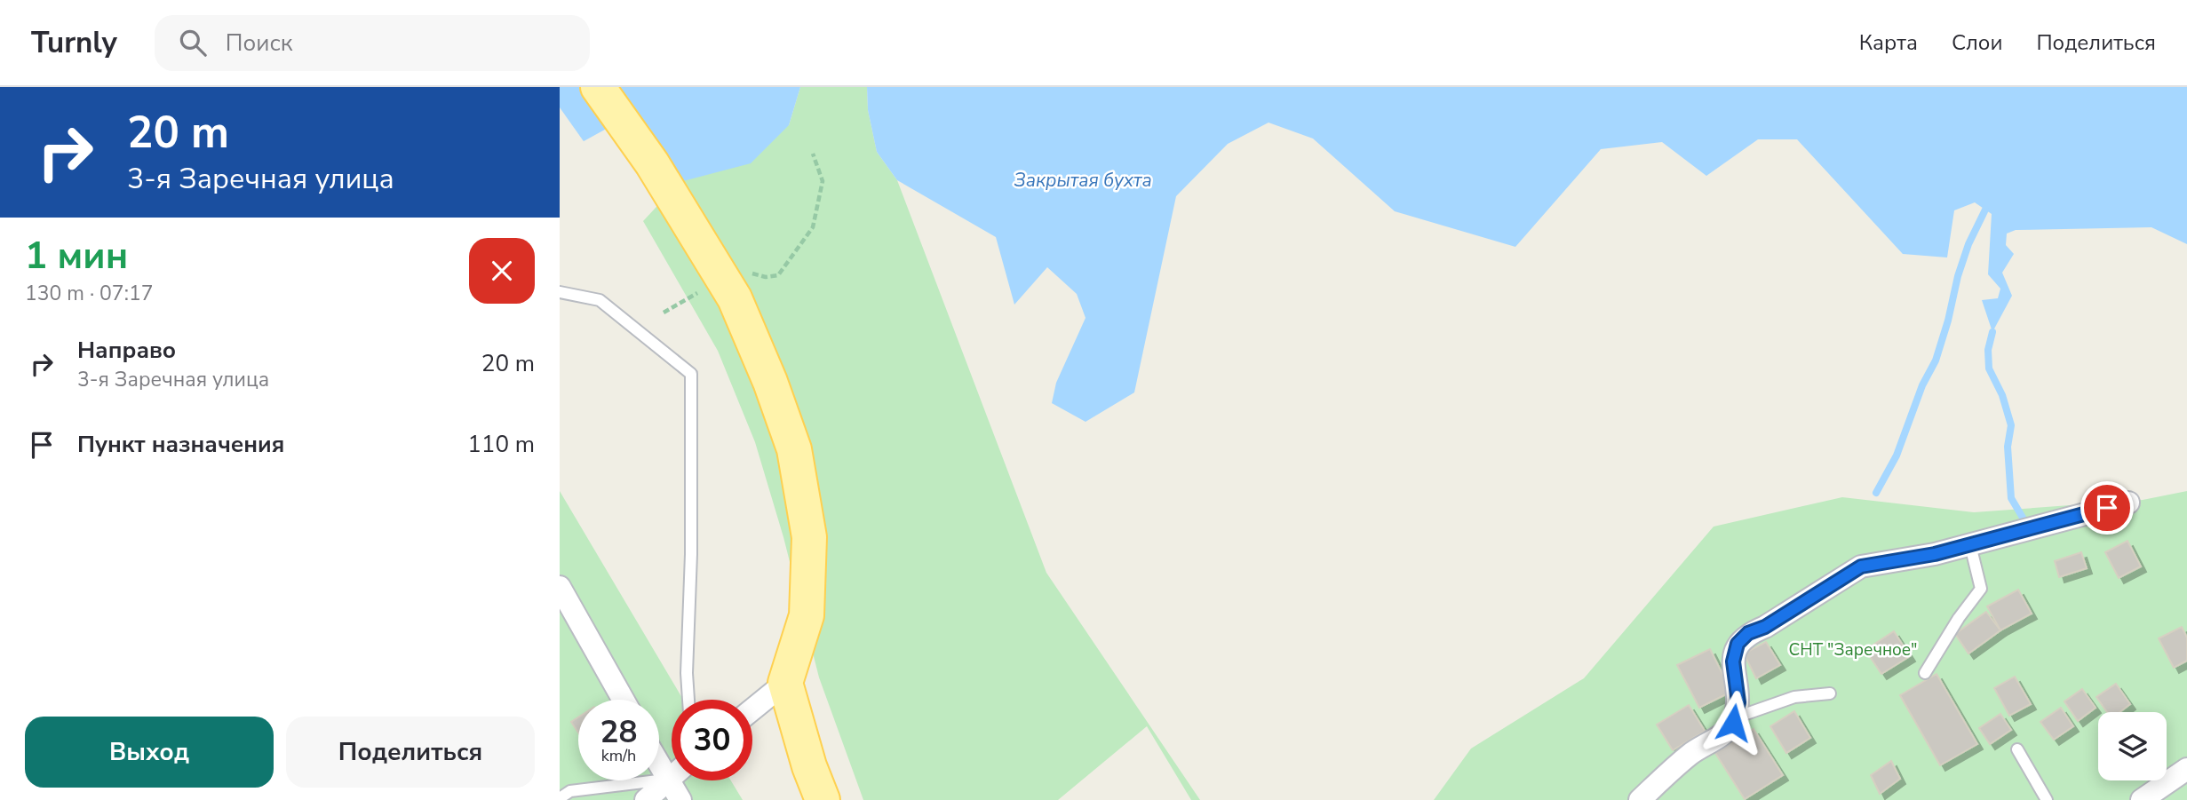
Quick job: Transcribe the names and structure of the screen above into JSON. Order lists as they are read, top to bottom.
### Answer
{
  "water": ["Закрытая бухта"],
  "parks": ["СНТ \"Заречное\""],
  "page": {
    "header": "Turnly",
    "search": "Поиск",
    "nav": ["Карта", "Слои", "Поделиться"],
    "turn": ["20 m", "3-я Заречная улица"],
    "heading": ["1 мин", "130 m · 07:17"],
    "list": [
      {
        "name": "Направо",
        "note": "3-я Заречная улица",
        "value": "20 m"
      },
      {
        "name": "Пункт назначения",
        "value": "110 m"
      }
    ],
    "speed": "28 km/h",
    "limit": "30",
    "buttons": ["Выход", "Поделиться"]
  }
}
